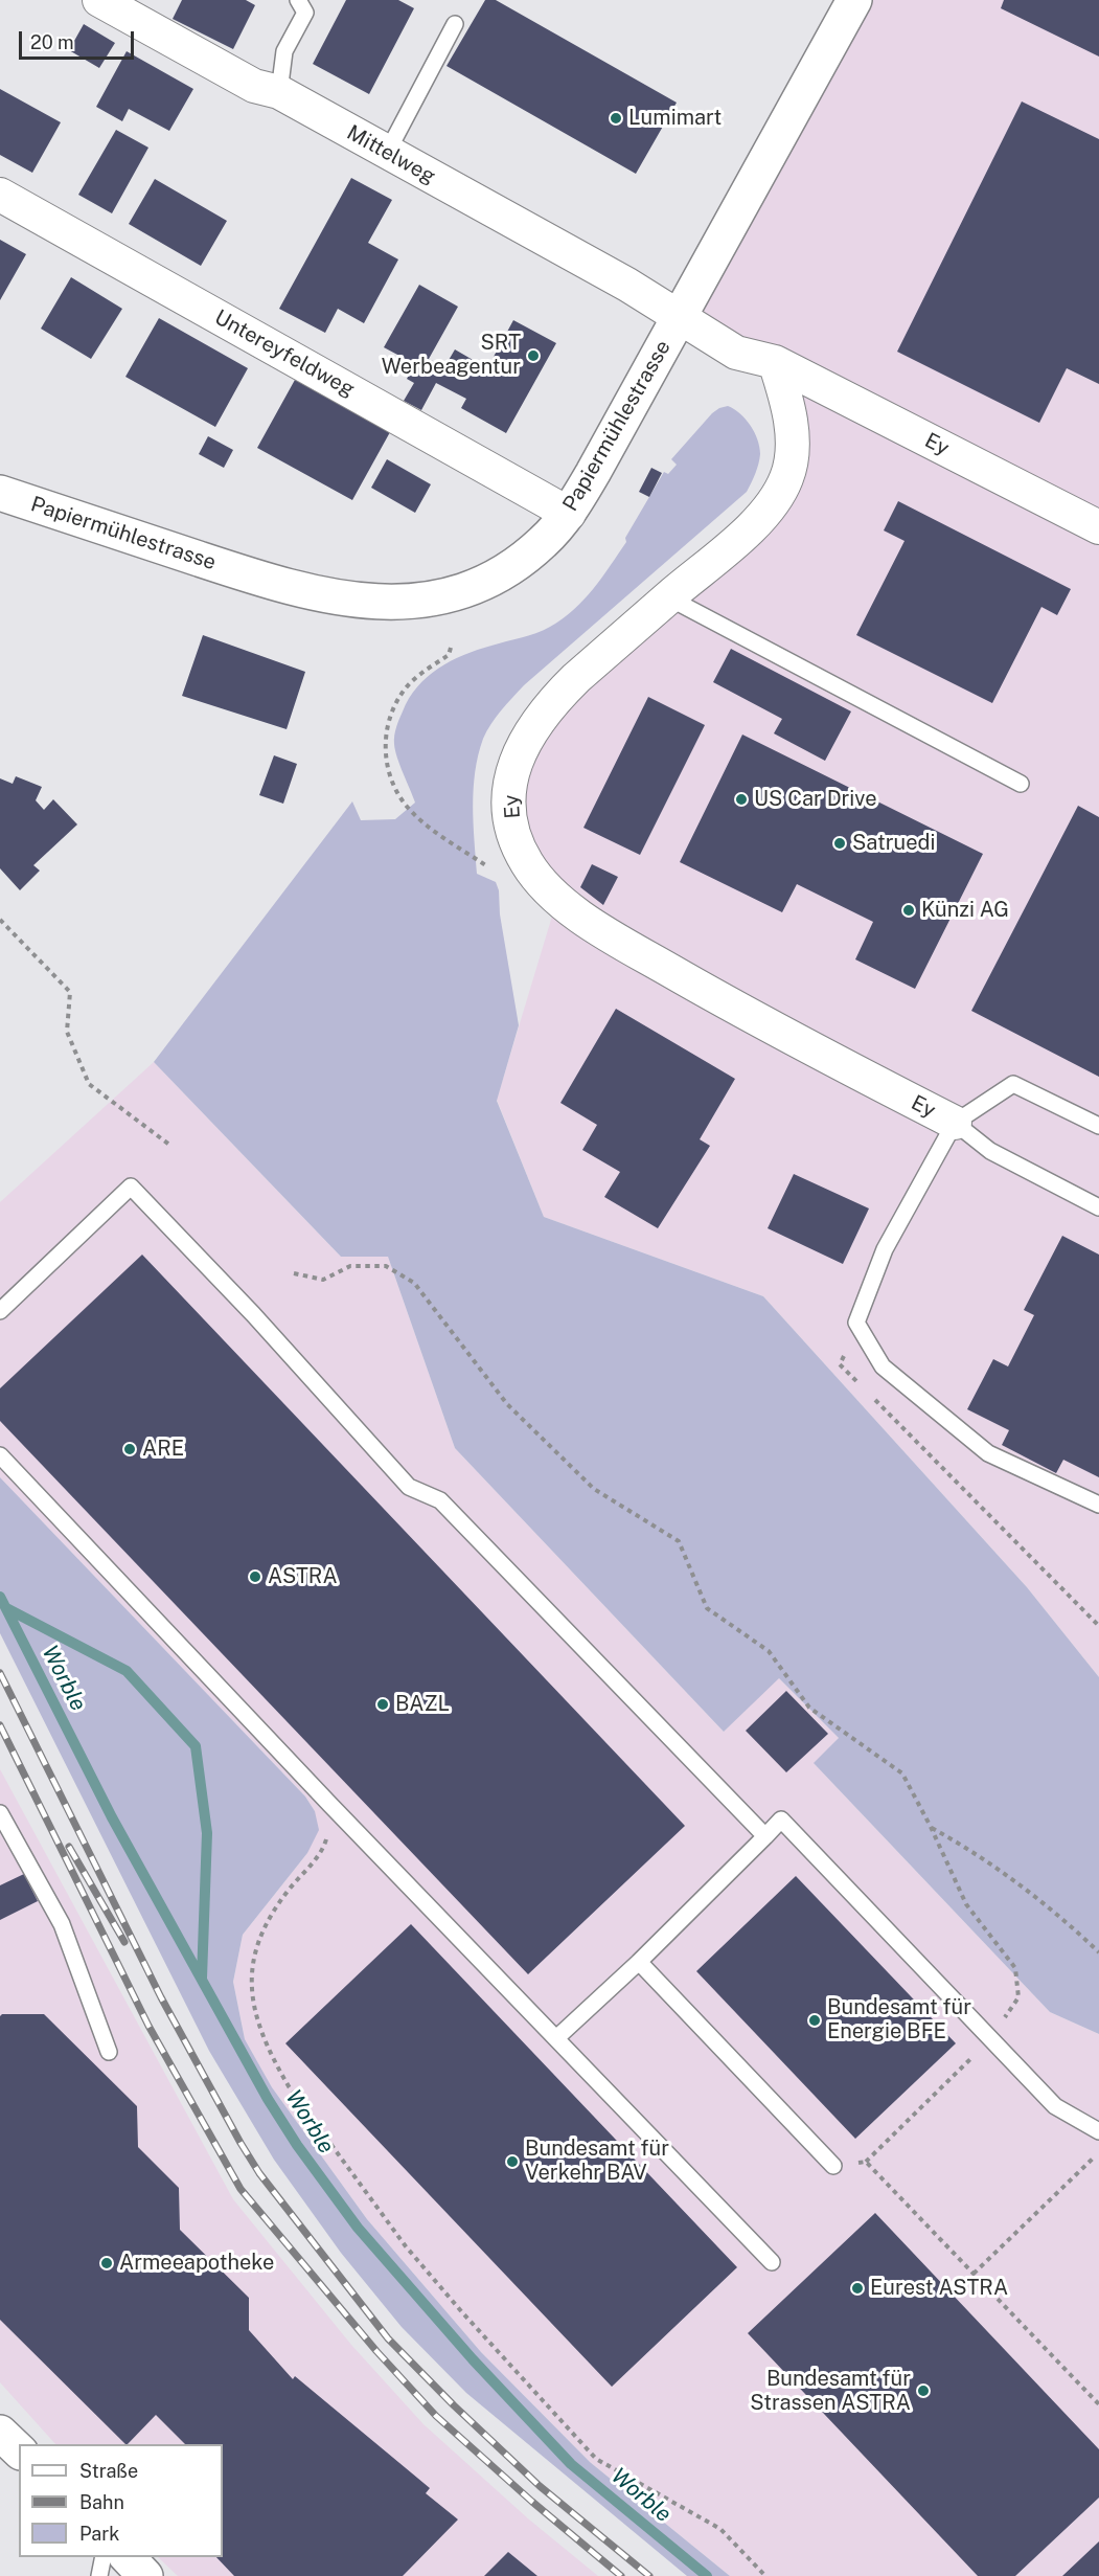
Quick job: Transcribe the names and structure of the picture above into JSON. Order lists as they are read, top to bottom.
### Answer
{
  "streets": {
    "main road": ["Papiermühlestrasse"],
    "street": ["Mittelweg", "Untereyfeldweg", "Ey"]
  },
  "crossings": [
    ["Mittelweg", "Papiermühlestrasse"],
    ["Mittelweg", "Ey"],
    ["Untereyfeldweg", "Papiermühlestrasse"],
    ["Papiermühlestrasse", "Ey"]
  ],
  "water": ["Worble"],
  "places": [
    "Lumimart",
    "SRT Werbeagentur",
    "US Car Drive",
    "Satruedi",
    "Künzi AG",
    "ARE",
    "ASTRA",
    "BAZL",
    "Bundesamt für Energie BFE",
    "Bundesamt für Verkehr BAV",
    "Armeeapotheke",
    "Eurest ASTRA",
    "Bundesamt für Strassen ASTRA"
  ],
  "legend": ["Straße", "Bahn", "Park"],
  "scale_bar": "20 m"
}
